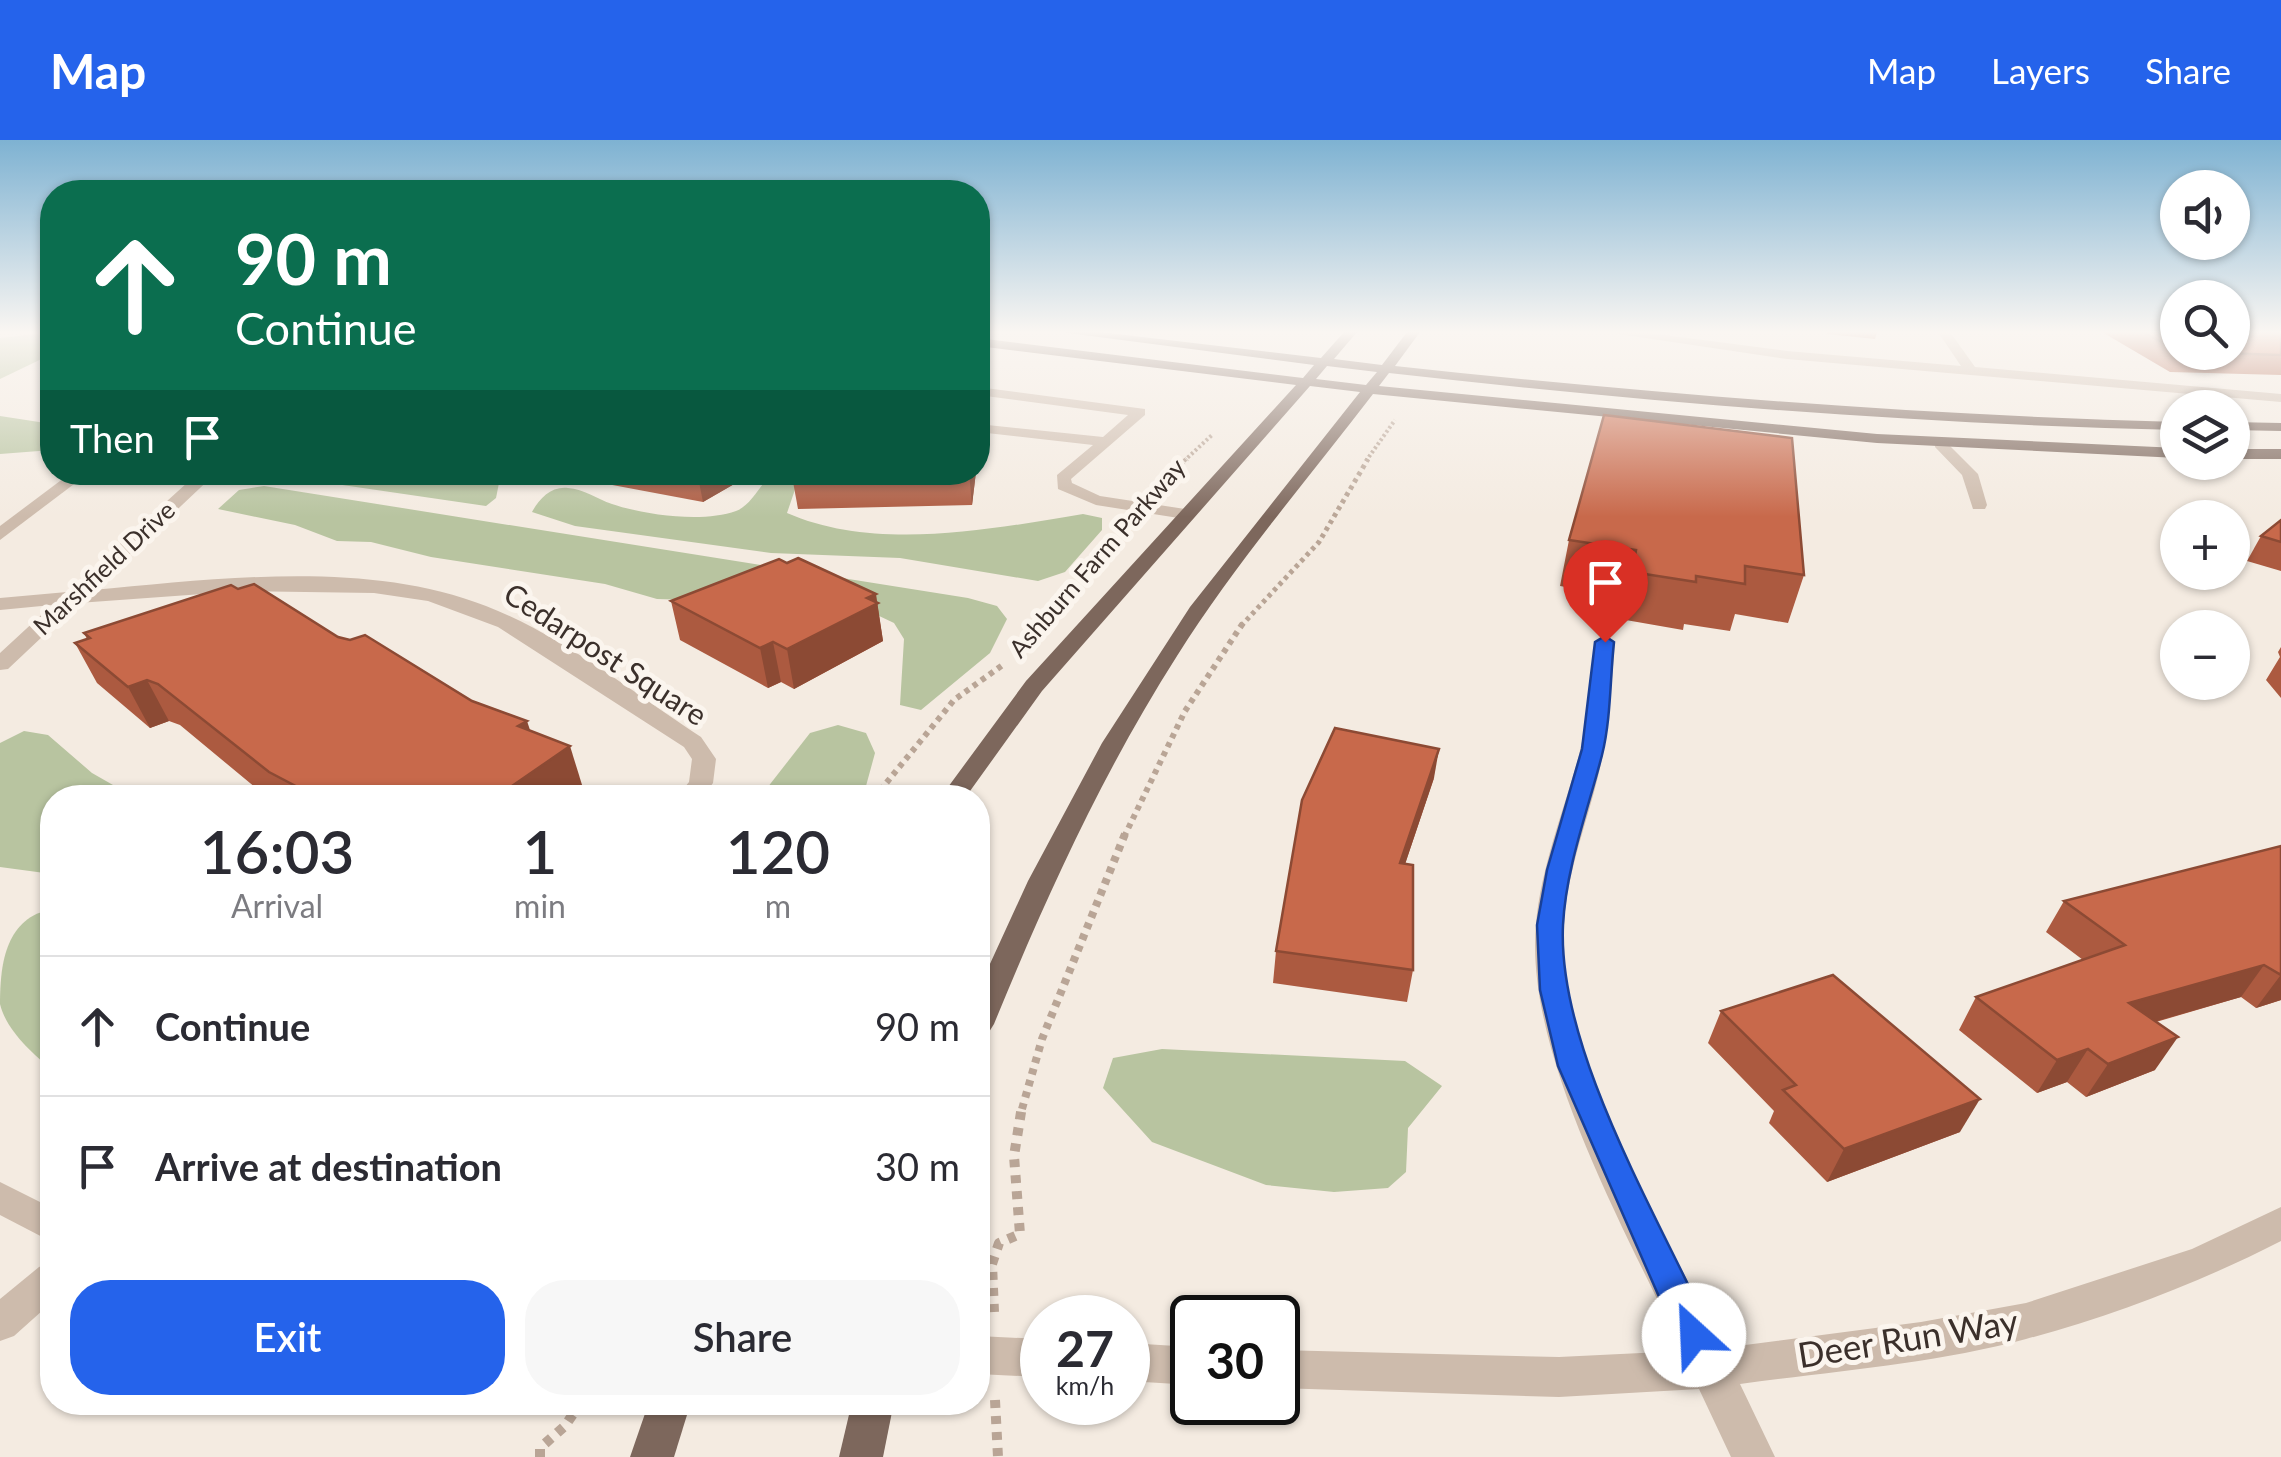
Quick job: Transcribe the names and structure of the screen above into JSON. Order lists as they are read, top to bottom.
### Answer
{
  "streets": {
    "main road": ["Ashburn Farm Parkway"],
    "street": ["Marshfield Drive", "Cedarpost Square", "Deer Run Way"]
  },
  "crossings": [
    ["Marshfield Drive", "Cedarpost Square"]
  ],
  "page": {
    "header": "Map",
    "nav": ["Map", "Layers", "Share"],
    "map_buttons": ["+", "−"],
    "turn": ["90 m", "Continue"],
    "then": "Then",
    "eta": [
      "16:03",
      "Arrival",
      "1",
      "min",
      "120",
      "m"
    ],
    "list": [
      {
        "name": "Continue",
        "value": "90 m"
      },
      {
        "name": "Arrive at destination",
        "value": "30 m"
      }
    ],
    "buttons": ["Exit", "Share"],
    "speed": "27 km/h",
    "limit": "30"
  }
}
